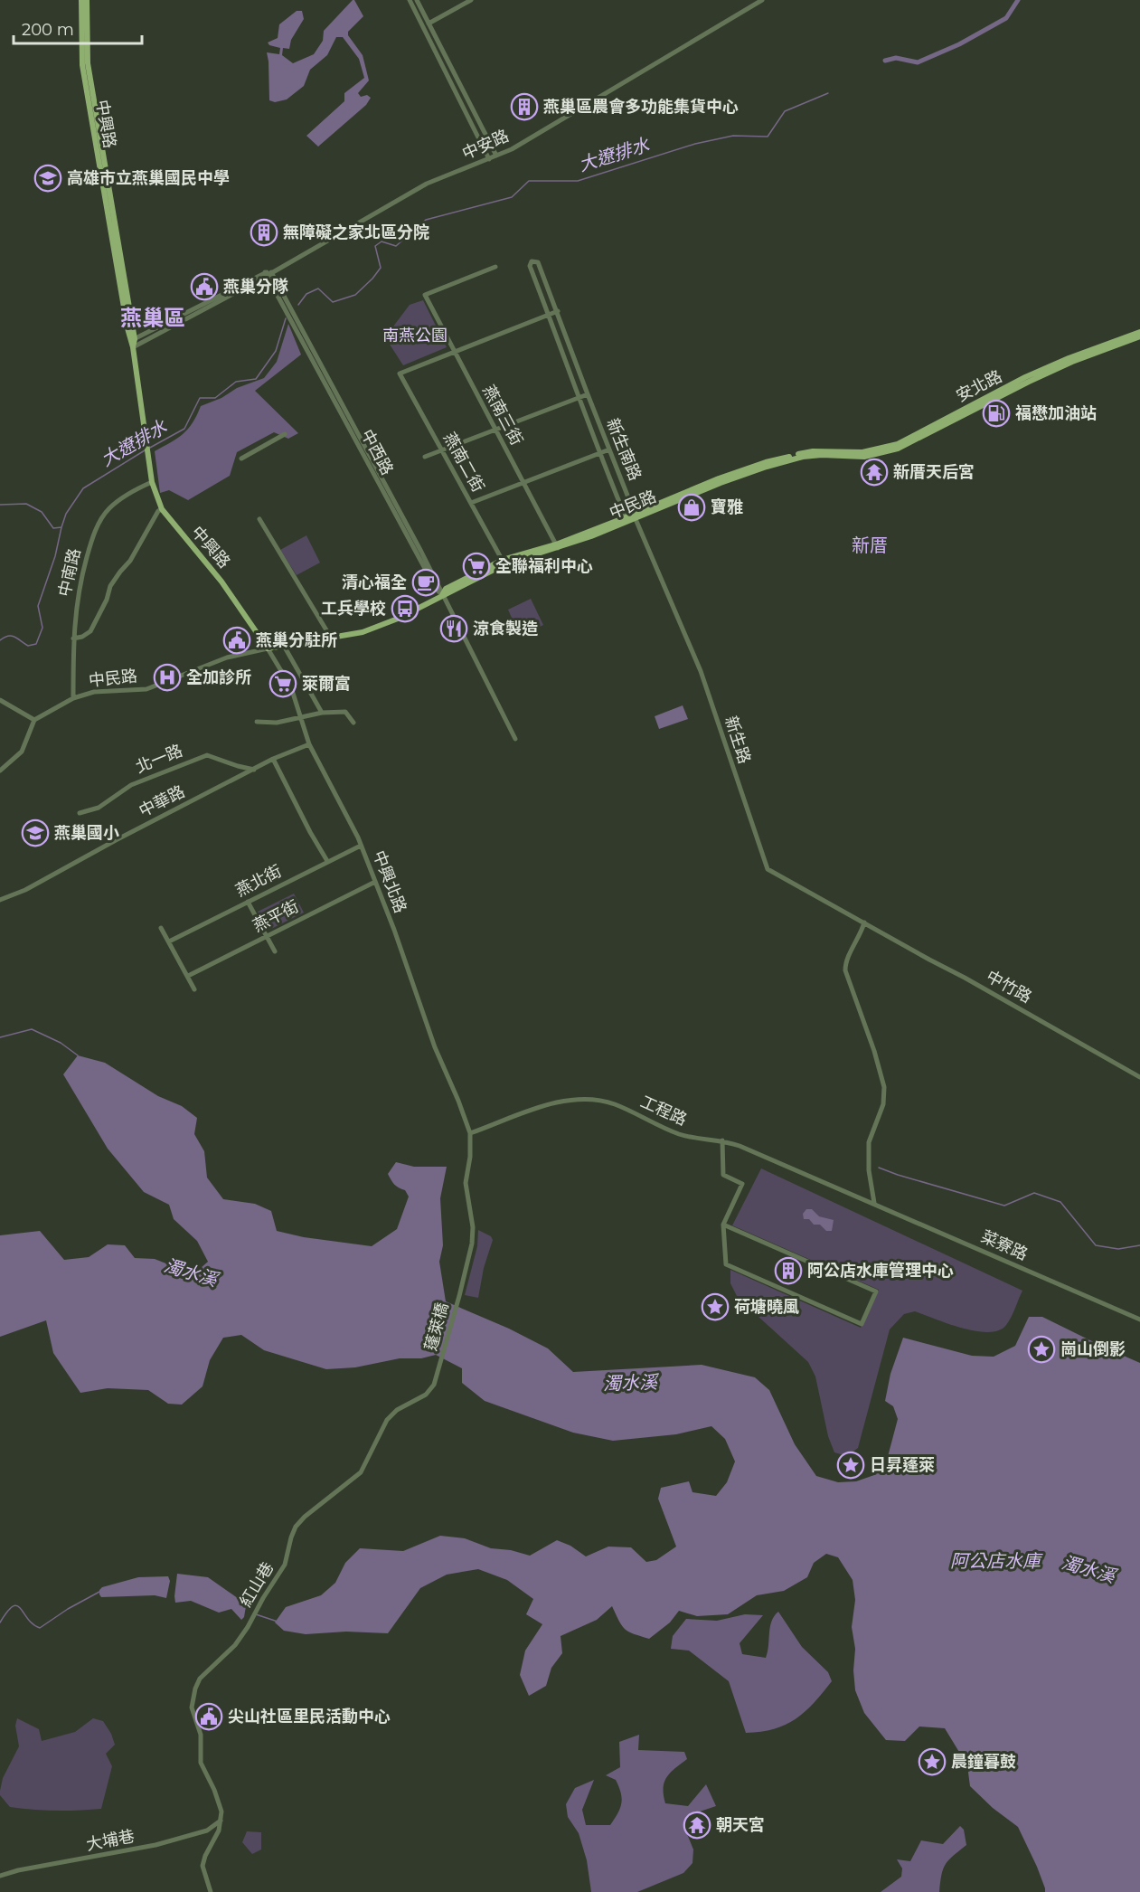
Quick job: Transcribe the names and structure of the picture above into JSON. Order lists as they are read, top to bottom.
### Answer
{
  "streets": {
    "main road": ["中興路", "安北路", "中民路"],
    "street": [
      "中安路",
      "燕南三街",
      "新生南路",
      "中西路",
      "燕南二街",
      "中南路",
      "新生路",
      "北一路",
      "中華路",
      "燕北街",
      "中興北路",
      "燕平街",
      "中竹路",
      "工程路",
      "菜寮路",
      "蓬萊橋",
      "紅山巷",
      "大埔巷"
    ]
  },
  "crossings": [
    ["中興路", "中安路"],
    ["中興路", "中民路"],
    ["中興路", "中南路"],
    ["中興路", "中興北路"],
    ["中安路", "中西路"],
    ["安北路", "中民路"],
    ["燕南三街", "燕南二街"],
    ["燕南三街", "中民路"],
    ["新生南路", "中民路"],
    ["新生南路", "新生路"],
    ["中西路", "中民路"],
    ["燕南二街", "中民路"],
    ["中民路", "中南路"],
    ["中民路", "新生路"],
    ["中民路", "中興北路"],
    ["新生路", "中竹路"],
    ["北一路", "中華路"],
    ["中華路", "中興北路"],
    ["燕北街", "中興北路"],
    ["中興北路", "燕平街"],
    ["中興北路", "工程路"],
    ["中興北路", "蓬萊橋"],
    ["工程路", "菜寮路"],
    ["工程路", "蓬萊橋"],
    ["蓬萊橋", "紅山巷"],
    ["紅山巷", "大埔巷"]
  ],
  "districts": ["燕巢區", "新厝"],
  "water": ["大遼排水", "濁水溪", "阿公店水庫"],
  "parks": ["南燕公園"],
  "places": {
    "building": ["燕巢區農會多功能集貨中心", "無障礙之家北區分院", "阿公店水庫管理中心"],
    "school or university": ["高雄市立燕巢國民中學", "燕巢國小"],
    "public building": ["燕巢分隊", "燕巢分駐所", "尖山社區里民活動中心"],
    "fuel station": ["福懋加油站"],
    "temple": ["新厝天后宮", "朝天宮"],
    "shop": ["寶雅"],
    "supermarket": ["全聯福利中心", "萊爾富"],
    "cafe": ["清心福全"],
    "bus stop": ["工兵學校"],
    "restaurant": ["涼食製造"],
    "hospital": ["全加診所"],
    "place": [
      "荷塘曉風",
      "崗山倒影",
      "日昇蓬萊",
      "晨鐘暮鼓"
    ]
  },
  "scale_bar": "200 m"
}
